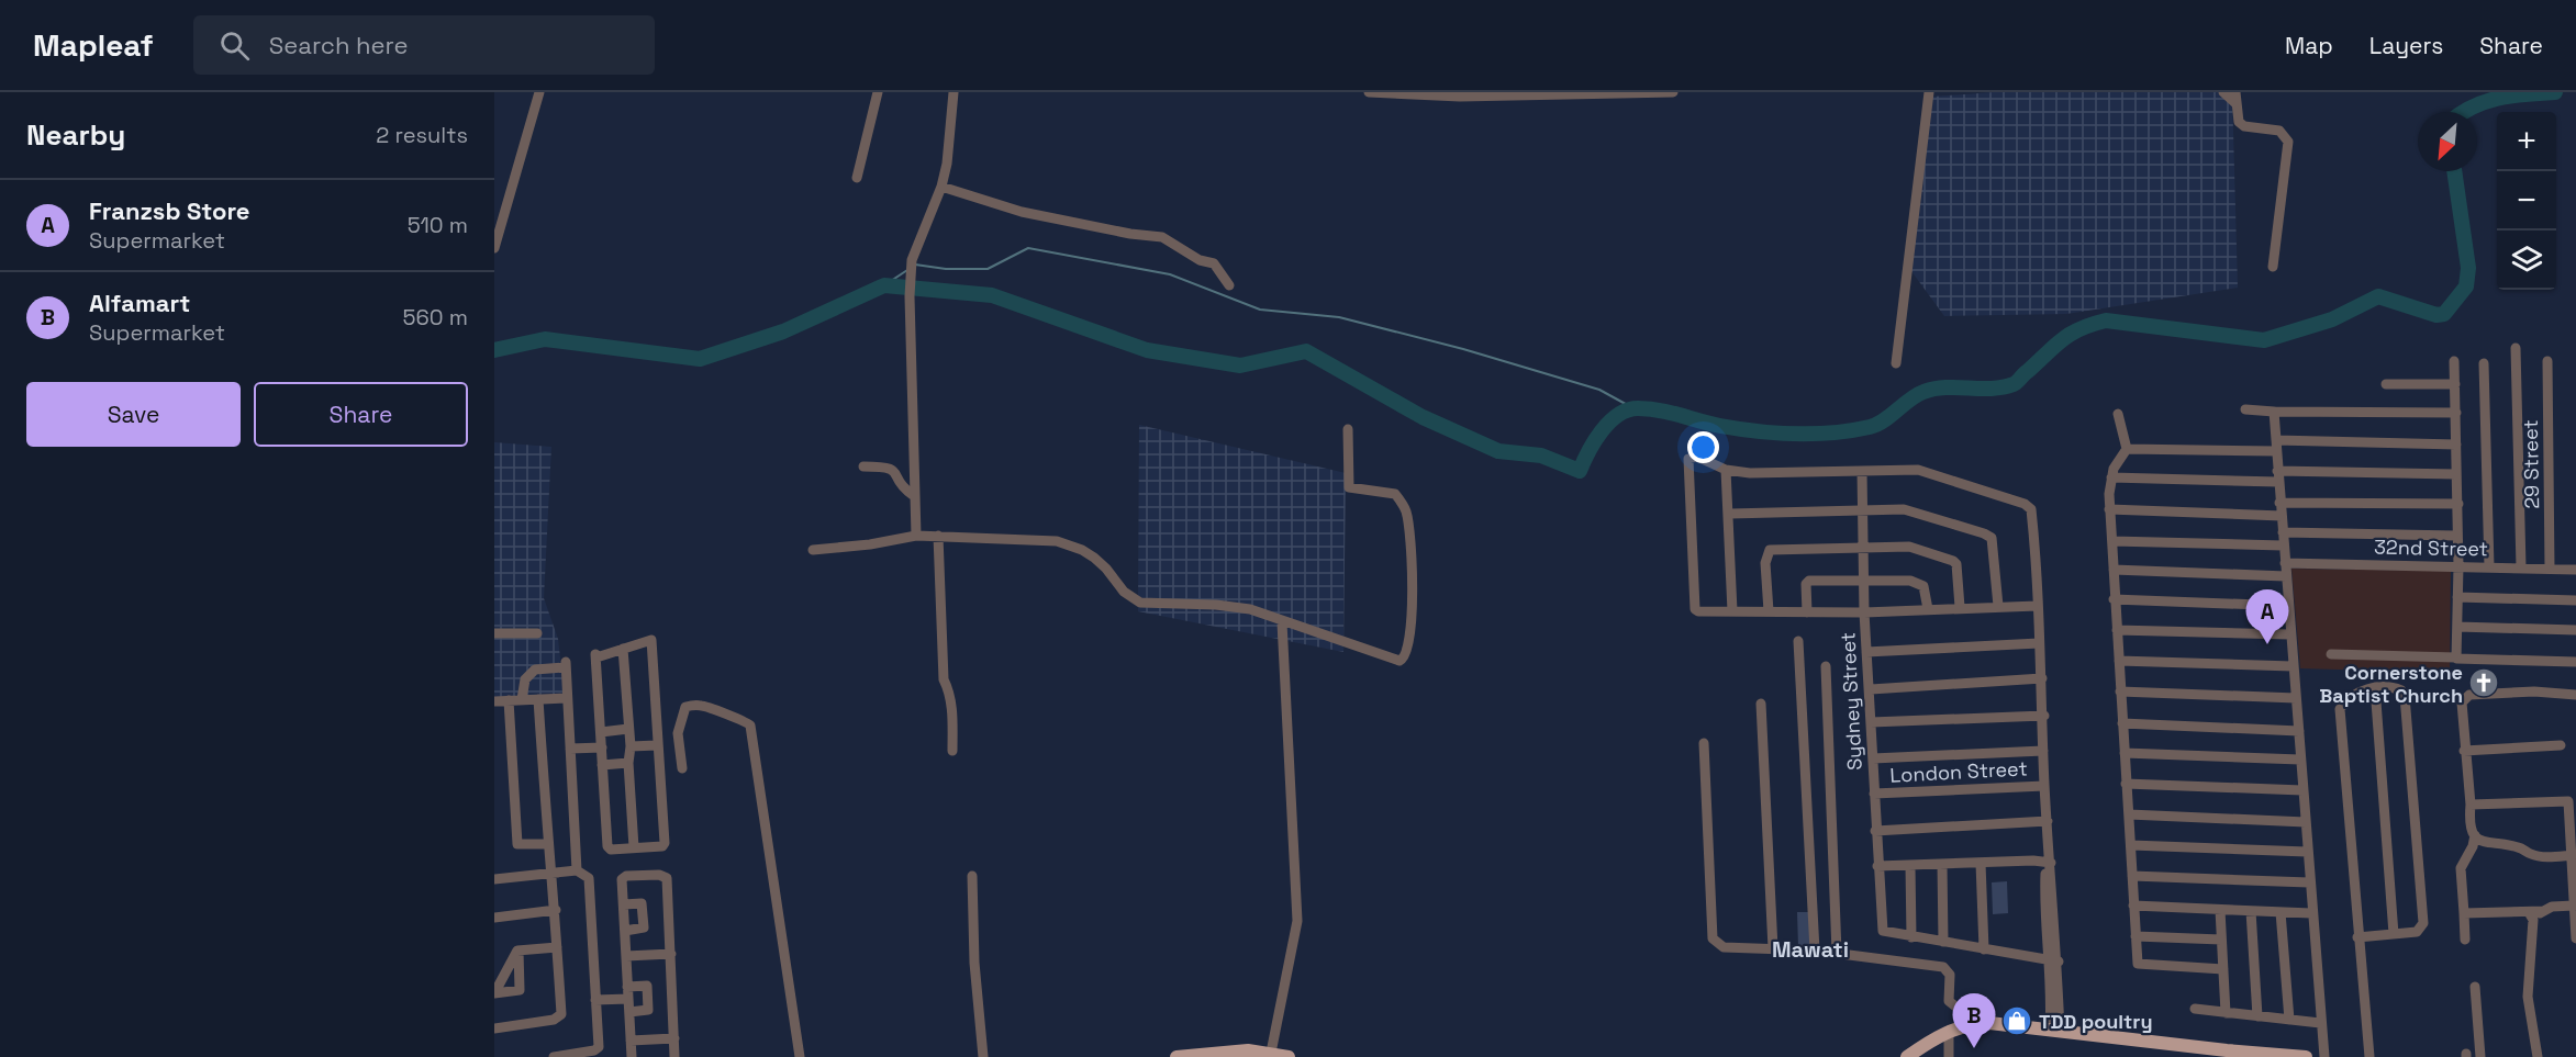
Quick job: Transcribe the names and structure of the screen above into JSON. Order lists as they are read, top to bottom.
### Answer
{
  "streets": {
    "street": [
      "29 Street",
      "32nd Street",
      "Sydney Street",
      "London Street"
    ]
  },
  "crossings": [
    ["29 Street", "32nd Street"],
    ["Sydney Street", "London Street"]
  ],
  "districts": ["Mawati"],
  "places": {
    "church": ["Cornerstone Baptist Church"],
    "shop": ["TDD poultry"]
  },
  "north": "bottom left",
  "page": {
    "header": "Mapleaf",
    "search": "Search here",
    "nav": ["Map", "Layers", "Share"],
    "heading": ["Nearby", "2 results"],
    "map_buttons": ["+", "−"],
    "list": [
      {
        "mark": "A",
        "name": "Franzsb Store",
        "note": "Supermarket",
        "value": "510 m"
      },
      {
        "mark": "B",
        "name": "Alfamart",
        "note": "Supermarket",
        "value": "560 m"
      }
    ],
    "buttons": ["Save", "Share"],
    "pins": ["A", "B"]
  }
}
